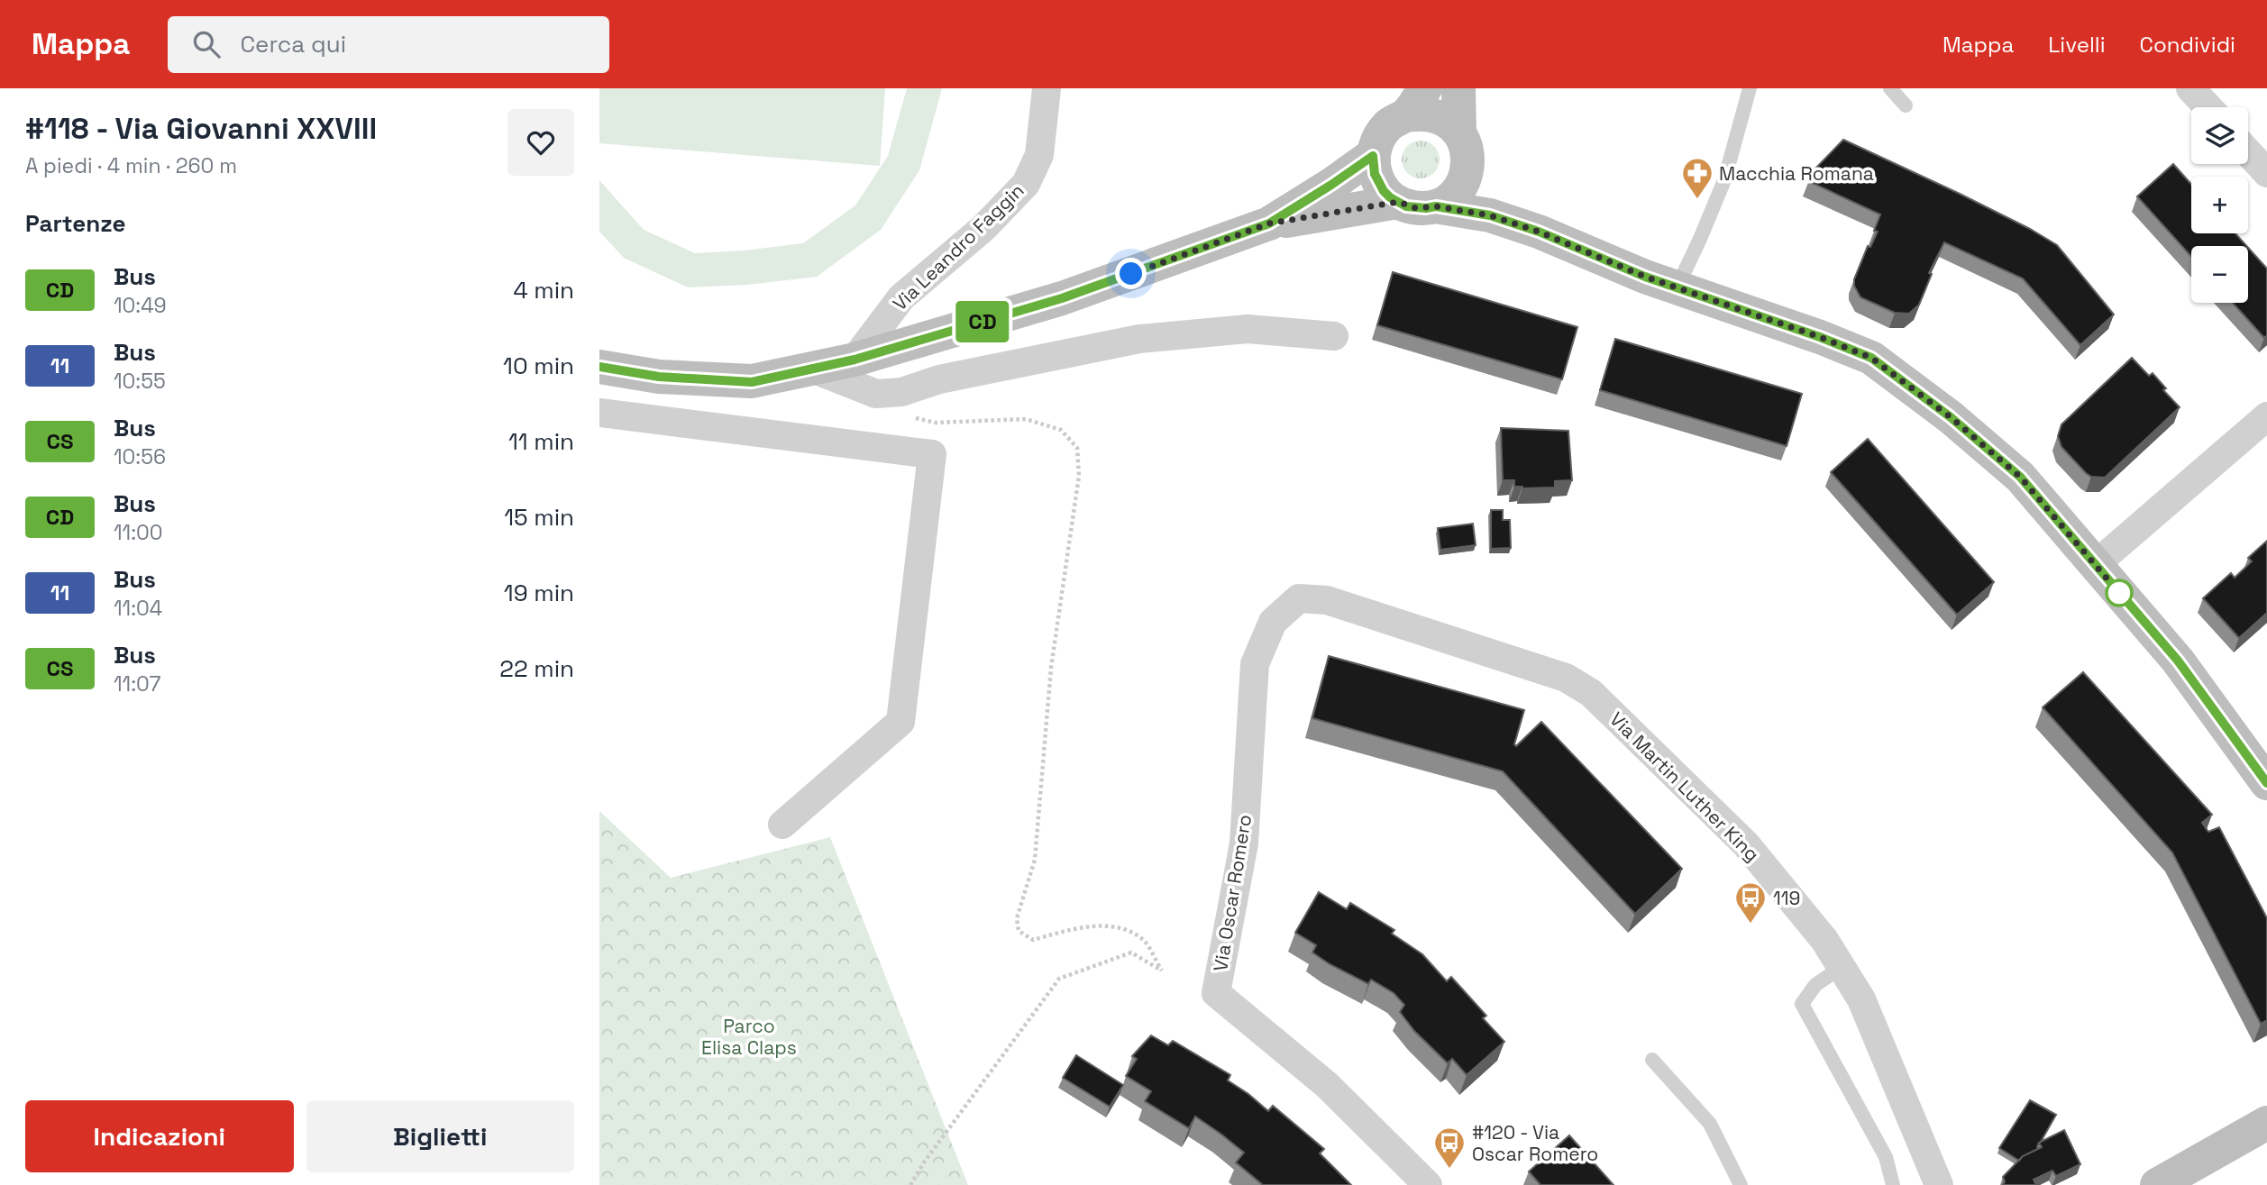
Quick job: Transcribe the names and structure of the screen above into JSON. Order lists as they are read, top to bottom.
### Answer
{
  "streets": {
    "street": ["Via Leandro Faggin", "Via Martin Luther King", "Via Oscar Romero"]
  },
  "crossings": [
    ["Via Martin Luther King", "Via Oscar Romero"]
  ],
  "parks": ["Parco Elisa Claps"],
  "places": {
    "pharmacy": ["Macchia Romana"],
    "bus stop": ["119", "#120 - Via Oscar Romero"]
  },
  "lines": ["bus line CD"],
  "page": {
    "header": "Mappa",
    "search": "Cerca qui",
    "nav": ["Mappa", "Livelli", "Condividi"],
    "heading": [
      ["#118 - Via Giovanni XXVIII", "A piedi · 4 min · 260 m"],
      "Partenze"
    ],
    "on_map": "CD",
    "map_buttons": ["+", "−"],
    "list": [
      {
        "mark": "CD",
        "name": "Bus",
        "note": "10:49",
        "value": "4 min"
      },
      {
        "mark": "11",
        "name": "Bus",
        "note": "10:55",
        "value": "10 min"
      },
      {
        "mark": "CS",
        "name": "Bus",
        "note": "10:56",
        "value": "11 min"
      },
      {
        "mark": "CD",
        "name": "Bus",
        "note": "11:00",
        "value": "15 min"
      },
      {
        "mark": "11",
        "name": "Bus",
        "note": "11:04",
        "value": "19 min"
      },
      {
        "mark": "CS",
        "name": "Bus",
        "note": "11:07",
        "value": "22 min"
      }
    ],
    "buttons": ["Indicazioni", "Biglietti"]
  }
}
